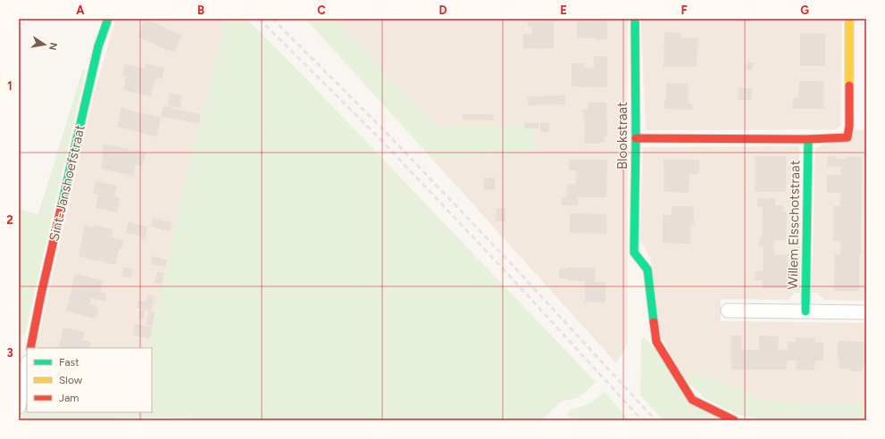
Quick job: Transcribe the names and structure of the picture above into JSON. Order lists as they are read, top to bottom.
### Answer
{
  "streets": {
    "street": ["Blookstraat", "Sint-Janshoefstraat", "Willem Elsschotstraat"]
  },
  "legend": ["Fast", "Slow", "Jam"],
  "north": "right",
  "grid": {
    "columns": [
      "A",
      "B",
      "C",
      "D",
      "E",
      "F",
      "G"
    ],
    "rows": ["1", "2", "3"]
  }
}
